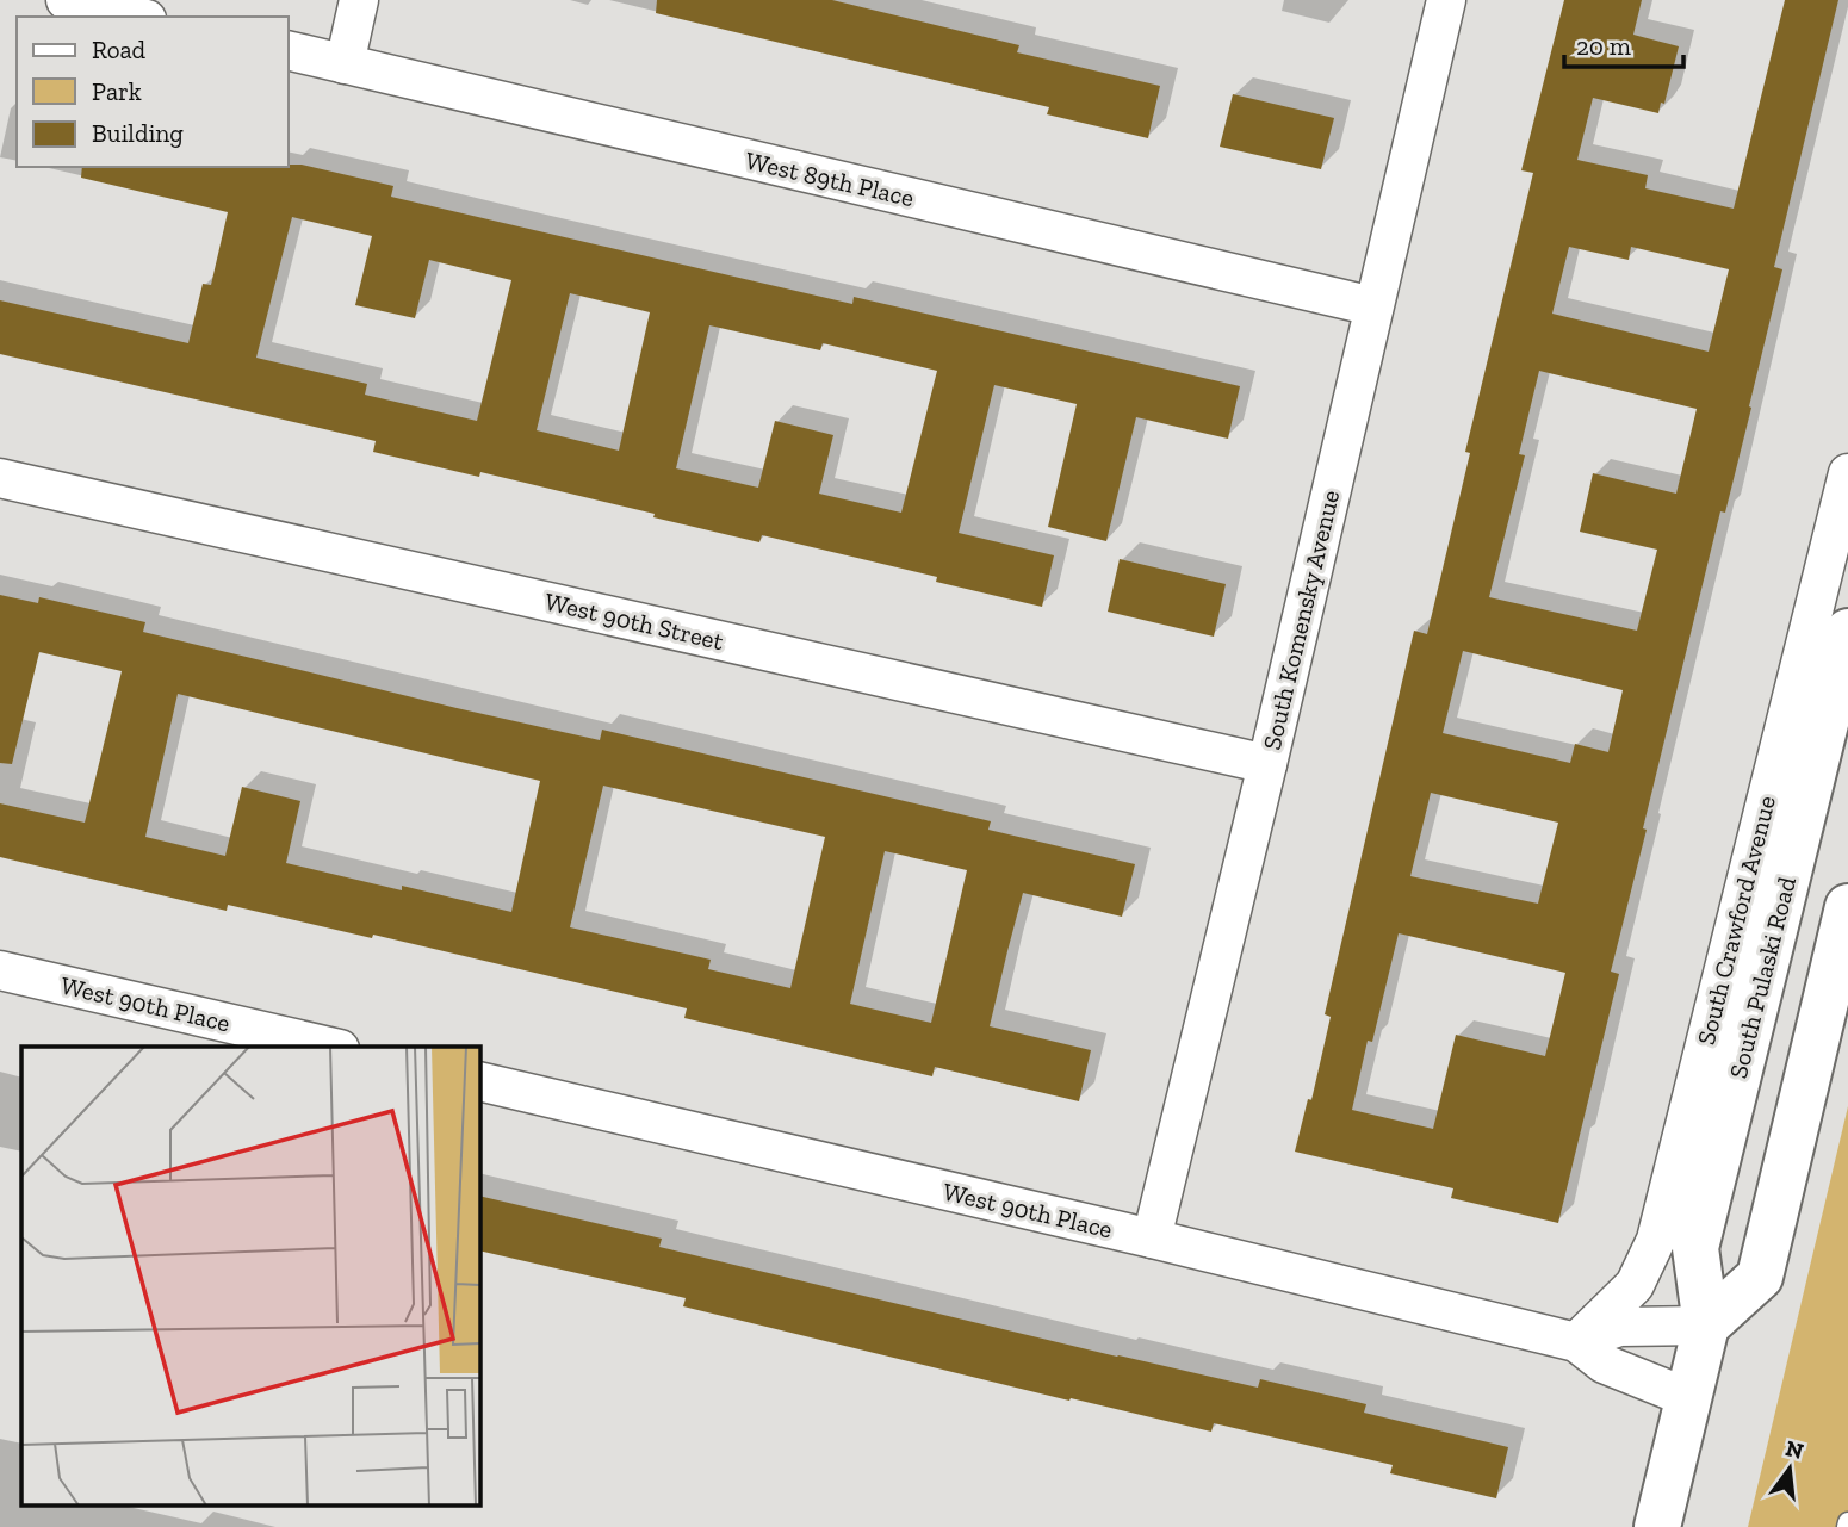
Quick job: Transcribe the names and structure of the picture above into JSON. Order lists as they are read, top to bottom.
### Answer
{
  "streets": {
    "main road": ["South Pulaski Road"],
    "street": [
      "West 89th Place",
      "South Komensky Avenue",
      "West 90th Street",
      "South Crawford Avenue",
      "West 90th Place"
    ]
  },
  "crossings": [
    ["West 89th Place", "South Komensky Avenue"],
    ["South Komensky Avenue", "West 90th Street"],
    ["South Komensky Avenue", "West 90th Place"],
    ["South Crawford Avenue", "West 90th Place"],
    ["South Pulaski Road", "West 90th Place"]
  ],
  "legend": ["Road", "Park", "Building"],
  "scale_bar": "20 m",
  "north": "top"
}
